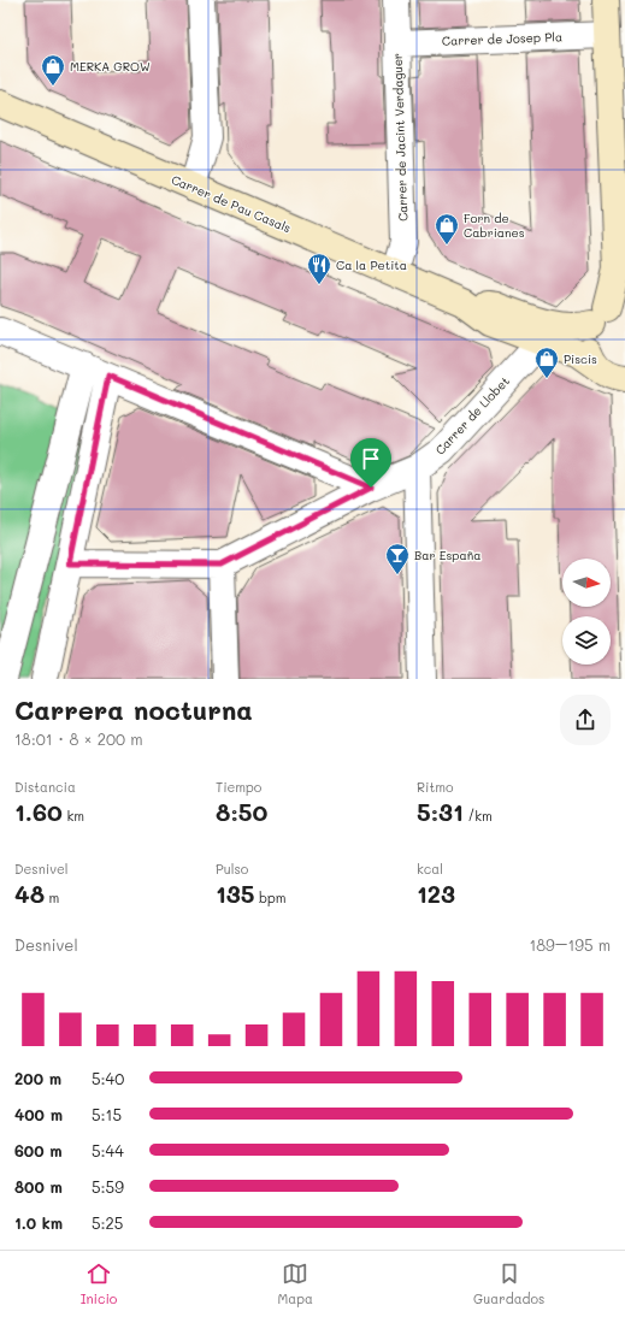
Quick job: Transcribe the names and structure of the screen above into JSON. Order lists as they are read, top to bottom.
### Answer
{
  "streets": {
    "street": [
      "Carrer de Josep Pla",
      "Carrer de Jacint Verdaguer",
      "Carrer de Pau Casals",
      "Carrer de Llobet"
    ]
  },
  "crossings": [
    ["Carrer de Josep Pla", "Carrer de Jacint Verdaguer"],
    ["Carrer de Jacint Verdaguer", "Carrer de Pau Casals"],
    ["Carrer de Pau Casals", "Carrer de Llobet"]
  ],
  "places": {
    "shop": ["MERKA GROW", "Forn de Cabrianes", "Piscis"],
    "restaurant": ["Ca la Petita"],
    "bar": ["Bar España"]
  },
  "north": "right",
  "page": {
    "heading": ["Carrera nocturna", "18:01 · 8 × 200 m"],
    "stats": [
      ["Distancia", "1.60 km"],
      ["Tiempo", "8:50"],
      ["Ritmo", "5:31 /km"],
      ["Desnivel", "48 m"],
      ["Pulso", "135 bpm"],
      ["kcal", "123"]
    ],
    "chart": ["Desnivel", "189–195 m"],
    "list": [
      {
        "name": "200 m",
        "note": "5:40"
      },
      {
        "name": "400 m",
        "note": "5:15"
      },
      {
        "name": "600 m",
        "note": "5:44"
      },
      {
        "name": "800 m",
        "note": "5:59"
      },
      {
        "name": "1.0 km",
        "note": "5:25"
      }
    ],
    "tabs": ["Inicio", "Mapa", "Guardados"]
  }
}
